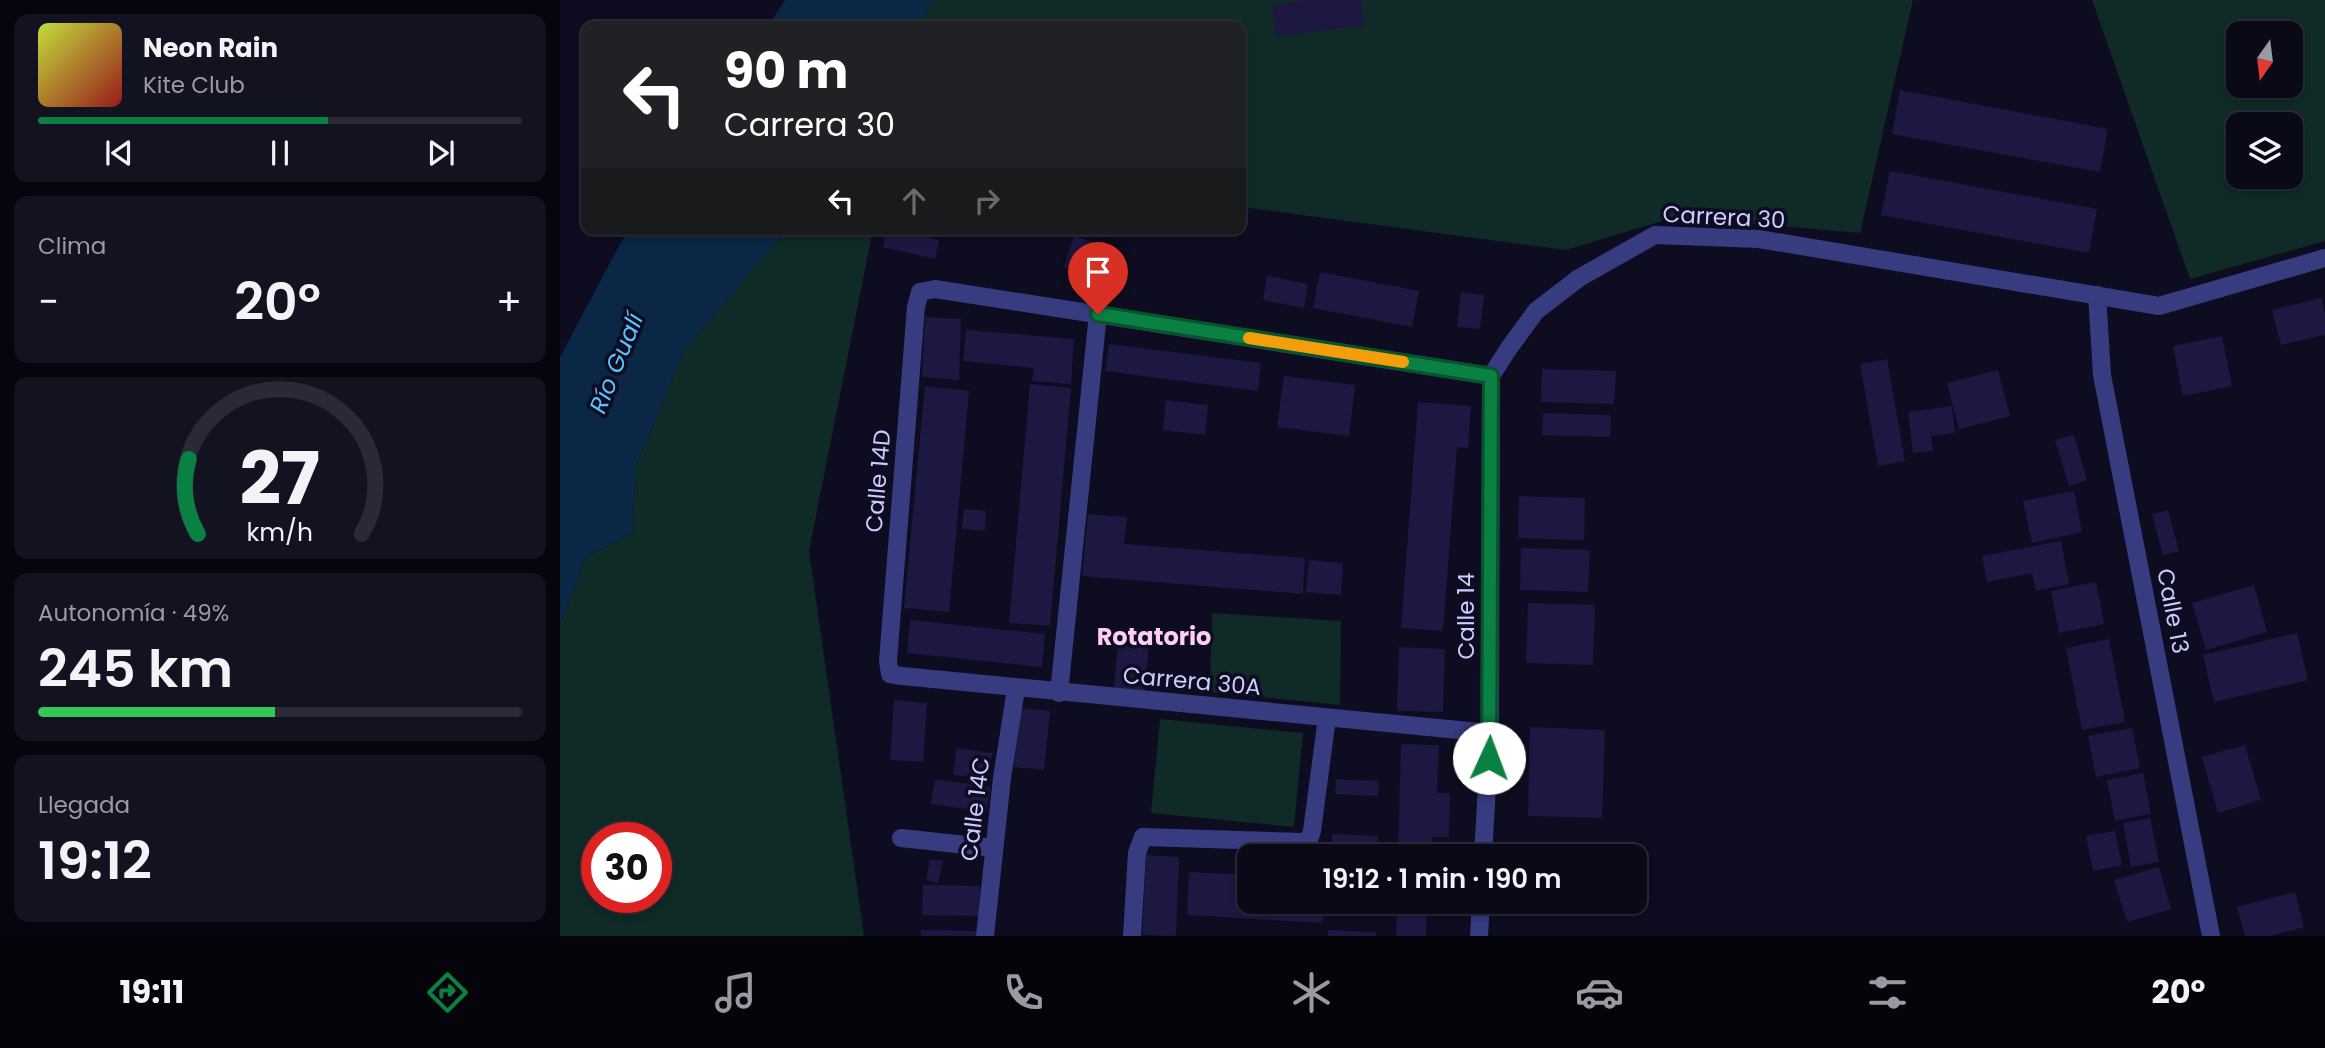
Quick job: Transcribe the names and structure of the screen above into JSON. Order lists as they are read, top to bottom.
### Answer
{
  "streets": {
    "street": [
      "Carrera 30",
      "Calle 14D",
      "Calle 13",
      "Calle 14",
      "Carrera 30A",
      "Calle 14C"
    ]
  },
  "crossings": [
    ["Carrera 30", "Calle 13"],
    ["Carrera 30", "Calle 14"],
    ["Calle 14D", "Carrera 30A"],
    ["Calle 14", "Carrera 30A"],
    ["Carrera 30A", "Calle 14C"]
  ],
  "districts": ["Rotatorio"],
  "water": ["Río Gualí"],
  "north": "bottom",
  "page": {
    "turn": ["90 m", "Carrera 30"],
    "song": ["Neon Rain", "Kite Club"],
    "tile": [
      "Clima",
      ["Autonomía · 49%", "245 km"],
      ["Llegada", "19:12"]
    ],
    "heat": ["−", "20°", "+"],
    "limit": "30",
    "trip": "19:12 · 1 min · 190 m",
    "tabs": ["19:11", "20°"],
    "gauge": ["27", "km/h"]
  }
}
